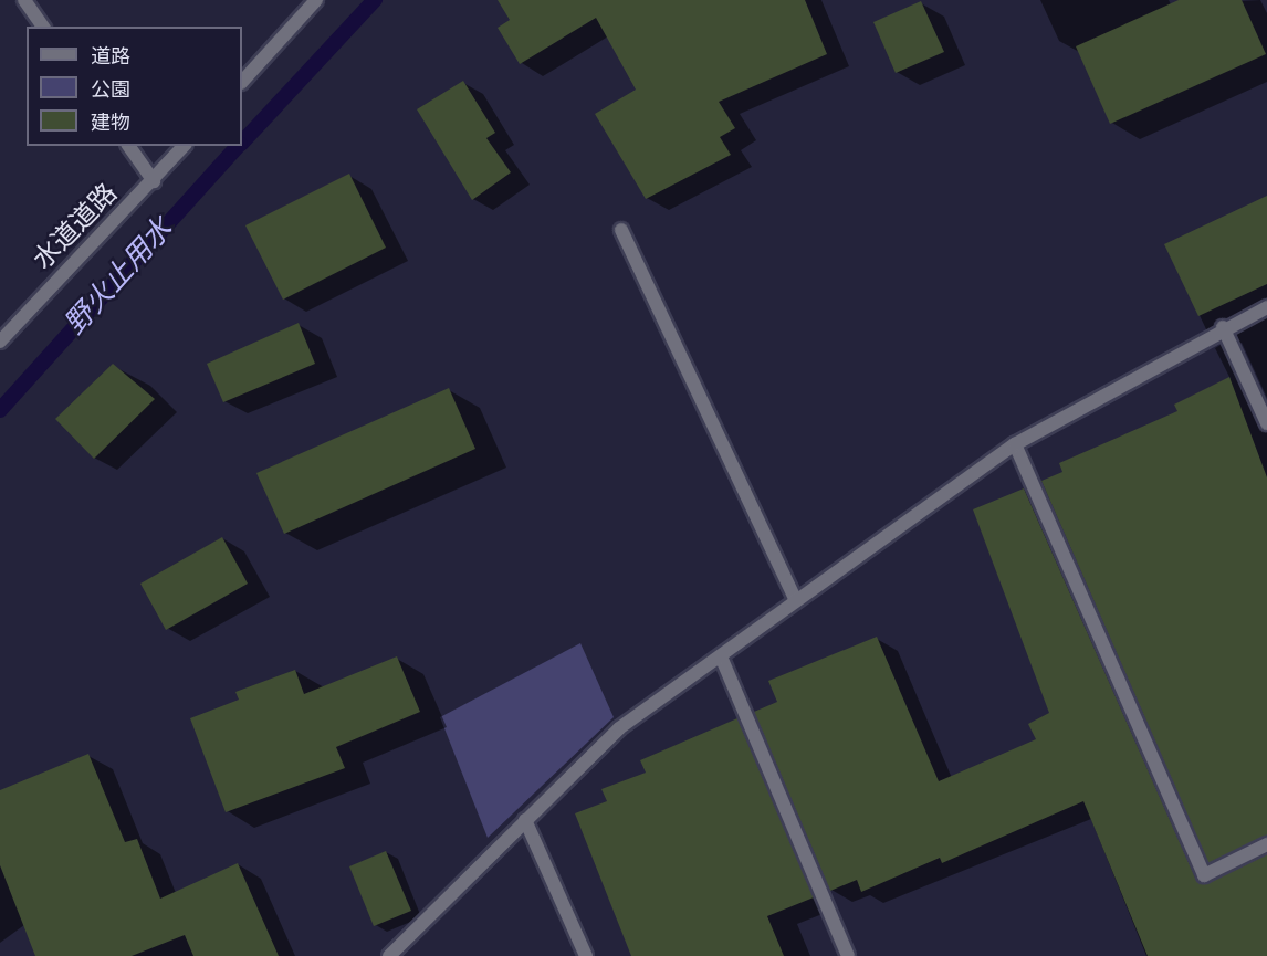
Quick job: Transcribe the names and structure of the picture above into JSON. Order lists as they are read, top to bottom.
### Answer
{
  "streets": {
    "street": ["水道道路"]
  },
  "water": ["野火止用水"],
  "legend": ["道路", "公園", "建物"]
}
